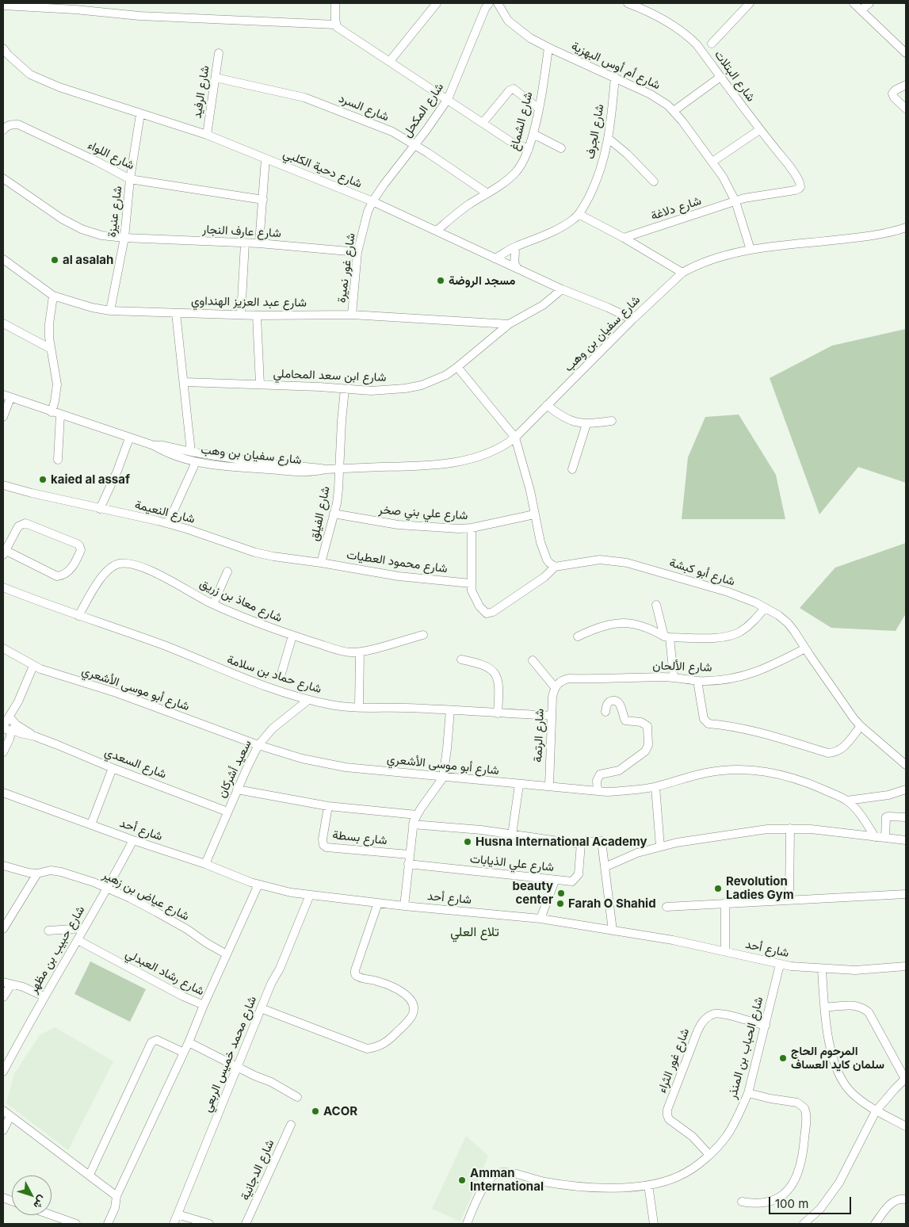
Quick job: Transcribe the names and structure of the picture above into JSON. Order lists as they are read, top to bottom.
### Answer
{
  "streets": {
    "street": [
      "شارع أم أوس البهزية",
      "شارع البتلات",
      "شارع الرفيد",
      "شارع السرد",
      "شارع المكحل",
      "شارع الشماغ",
      "شارع الجرف",
      "شارع اللواء",
      "شارع دحية الكلبي",
      "شارع دلاغة",
      "شارع عنيزة",
      "شارع عارف النجار",
      "شارع غور نميرة",
      "شارع عبد العزيز الهنداوي",
      "شارع سفيان بن وهب",
      "شارع ابن سعد المحاملي",
      "شارع النعيمة",
      "شارع علي بني صخر",
      "شارع الفيلق",
      "شارع محمود العطيات",
      "شارع أبو كبشة",
      "شارع معاذ بن زريق",
      "شارع الألحان",
      "شارع حماد بن سلامة",
      "شارع أبو موسى الأشعري",
      "شارع الرتمة",
      "شارع السعدي",
      "سعيد أشركان",
      "شارع أحد",
      "شارع بسطة",
      "شارع علي الذيابات",
      "شارع عياض بن زهير",
      "شارع حبيب بن مظهر",
      "شارع رشاد العبدلي",
      "شارع الحباب بن المنذر",
      "شارع محمد خميس الربعي",
      "شارع غور الثراء",
      "شارع الدجانية"
    ]
  },
  "crossings": [
    ["شارع أم أوس البهزية", "شارع الشماغ"],
    ["شارع أم أوس البهزية", "شارع الجرف"],
    ["شارع أم أوس البهزية", "شارع دلاغة"],
    ["شارع أم أوس البهزية", "شارع سفيان بن وهب"],
    ["شارع البتلات", "شارع دلاغة"],
    ["شارع الرفيد", "شارع السرد"],
    ["شارع الرفيد", "شارع دحية الكلبي"],
    ["شارع السرد", "شارع المكحل"],
    ["شارع السرد", "شارع الشماغ"],
    ["شارع المكحل", "شارع دحية الكلبي"],
    ["شارع المكحل", "شارع غور نميرة"],
    ["شارع الشماغ", "شارع دحية الكلبي"],
    ["شارع الجرف", "شارع دحية الكلبي"],
    ["شارع اللواء", "شارع عنيزة"],
    ["شارع دحية الكلبي", "شارع عنيزة"],
    ["شارع دحية الكلبي", "شارع غور نميرة"],
    ["شارع دحية الكلبي", "شارع سفيان بن وهب"],
    ["شارع دحية الكلبي", "شارع ابن سعد المحاملي"],
    ["شارع عنيزة", "شارع عارف النجار"],
    ["شارع عنيزة", "شارع عبد العزيز الهنداوي"],
    ["شارع عارف النجار", "شارع غور نميرة"],
    ["شارع غور نميرة", "شارع عبد العزيز الهنداوي"],
    ["شارع عبد العزيز الهنداوي", "شارع ابن سعد المحاملي"],
    ["شارع سفيان بن وهب", "شارع الفيلق"],
    ["شارع ابن سعد المحاملي", "شارع الفيلق"],
    ["شارع النعيمة", "شارع الفيلق"],
    ["شارع النعيمة", "شارع محمود العطيات"],
    ["شارع علي بني صخر", "شارع الفيلق"],
    ["شارع الفيلق", "شارع محمود العطيات"],
    ["شارع أبو كبشة", "شارع الألحان"],
    ["شارع معاذ بن زريق", "شارع حماد بن سلامة"],
    ["شارع الألحان", "شارع الرتمة"],
    ["شارع حماد بن سلامة", "شارع الرتمة"],
    ["شارع حماد بن سلامة", "سعيد أشركان"],
    ["شارع أبو موسى الأشعري", "شارع الرتمة"],
    ["شارع أبو موسى الأشعري", "سعيد أشركان"],
    ["شارع السعدي", "سعيد أشركان"],
    ["سعيد أشركان", "شارع أحد"],
    ["شارع أحد", "شارع حبيب بن مظهر"],
    ["شارع أحد", "شارع الحباب بن المنذر"],
    ["شارع أحد", "شارع محمد خميس الربعي"],
    ["شارع عياض بن زهير", "شارع حبيب بن مظهر"],
    ["شارع حبيب بن مظهر", "شارع رشاد العبدلي"],
    ["شارع الحباب بن المنذر", "شارع غور الثراء"]
  ],
  "districts": ["تلاع العلي"],
  "places": [
    "al asalah",
    "مسجد الروضة",
    "kaied al assaf",
    "Husna International Academy",
    "Revolution Ladies Gym",
    "beauty center",
    "Farah O Shahid",
    "المرحوم الحاج سلمان كايد العساف",
    "ACOR",
    "Amman International"
  ],
  "scale_bar": "100 m",
  "north": "bottom right"
}
